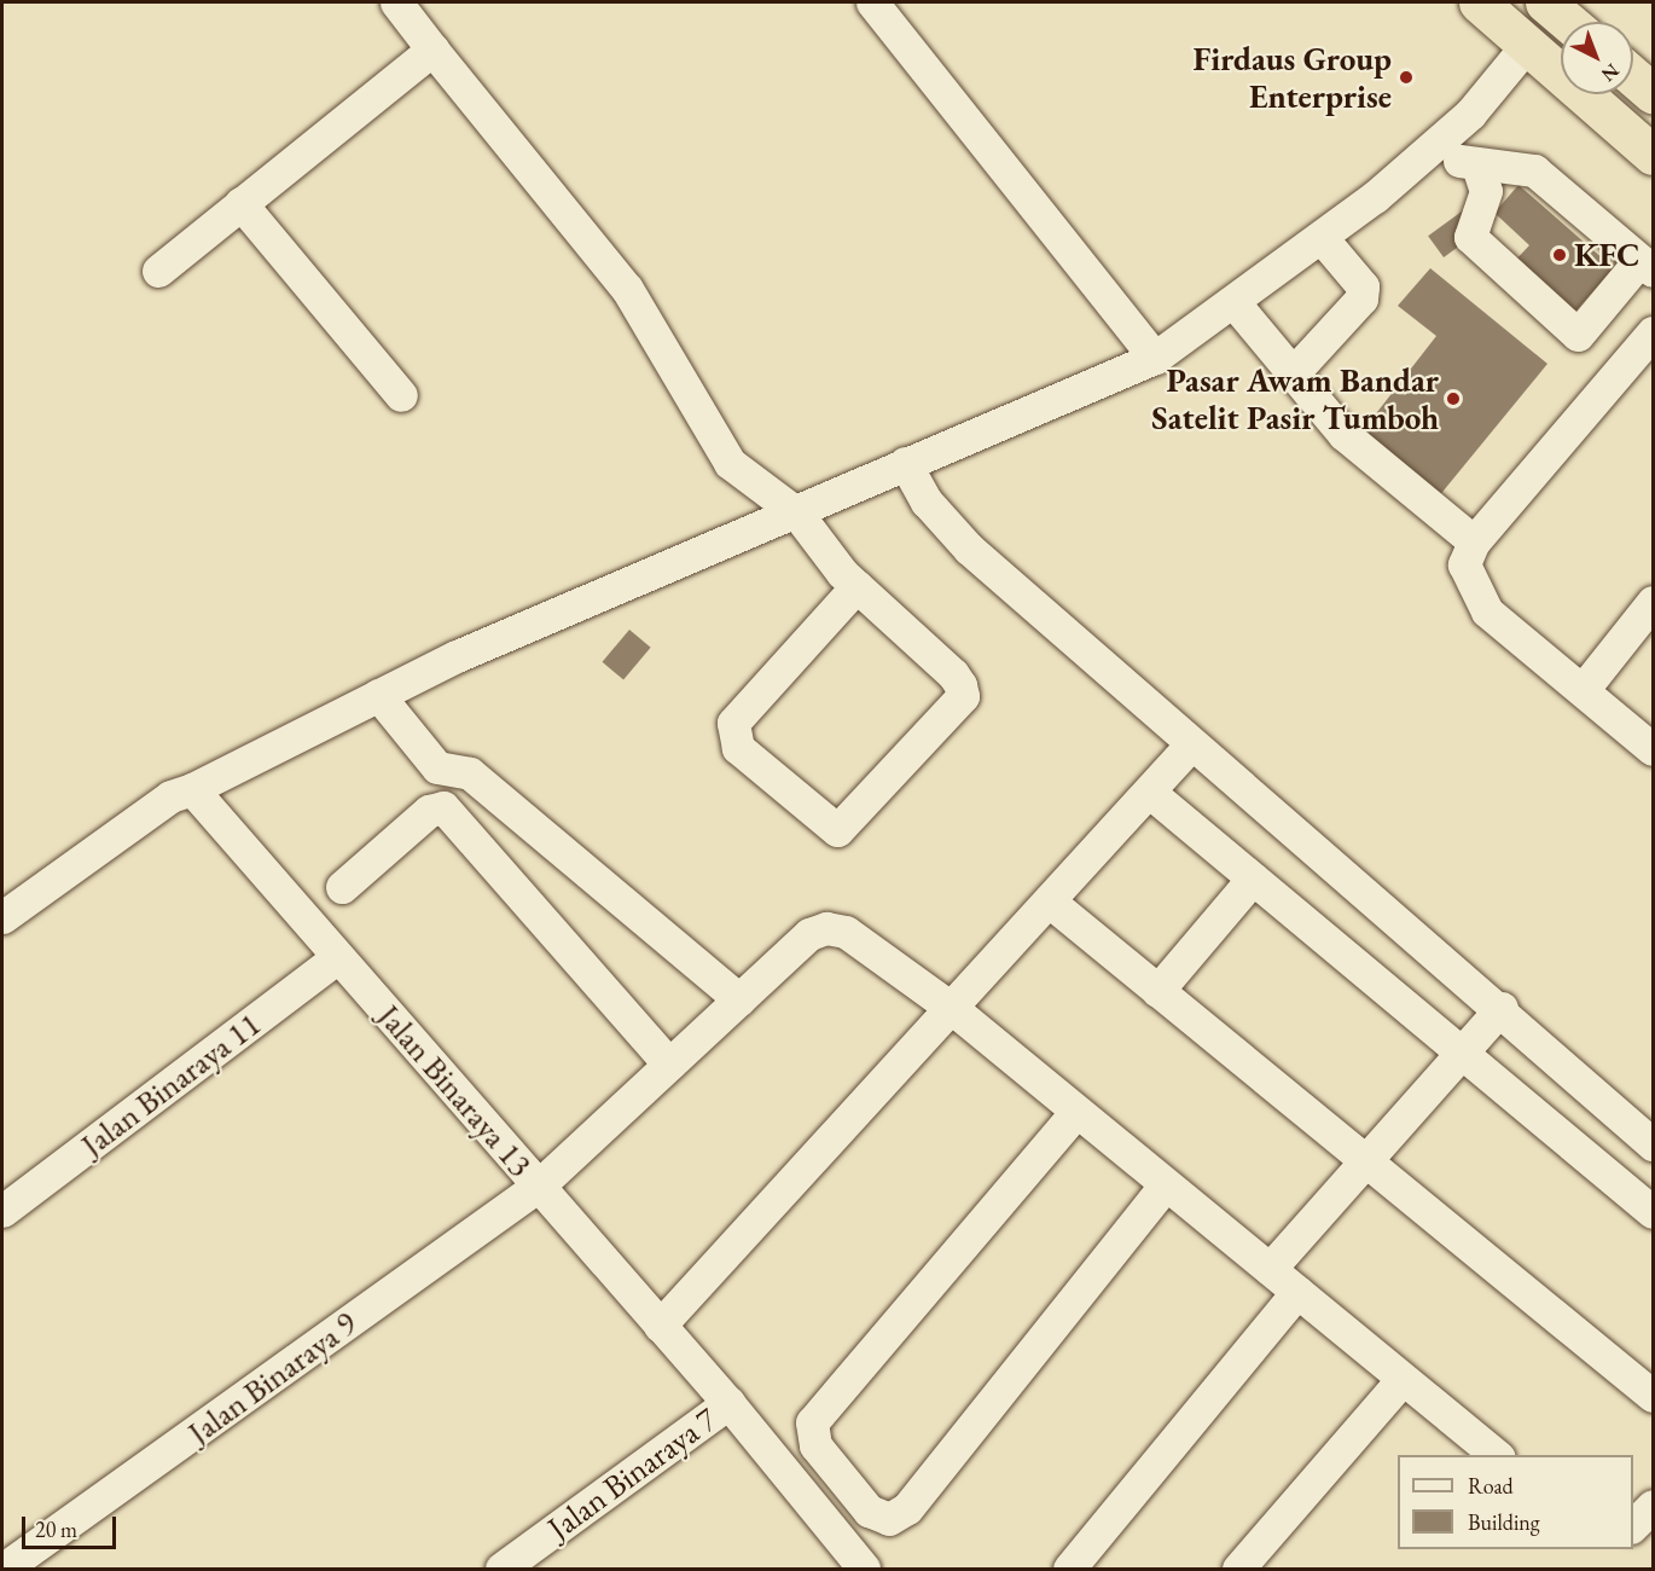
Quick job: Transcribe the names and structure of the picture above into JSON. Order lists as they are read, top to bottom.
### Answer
{
  "streets": {
    "street": [
      "Jalan Binaraya 11",
      "Jalan Binaraya 13",
      "Jalan Binaraya 9",
      "Jalan Binaraya 7"
    ]
  },
  "crossings": [
    ["Jalan Binaraya 11", "Jalan Binaraya 13"],
    ["Jalan Binaraya 13", "Jalan Binaraya 9"],
    ["Jalan Binaraya 13", "Jalan Binaraya 7"]
  ],
  "places": ["Firdaus Group Enterprise", "KFC", "Pasar Awam Bandar Satelit Pasir Tumboh"],
  "legend": ["Road", "Building"],
  "scale_bar": "20 m",
  "north": "bottom right"
}
